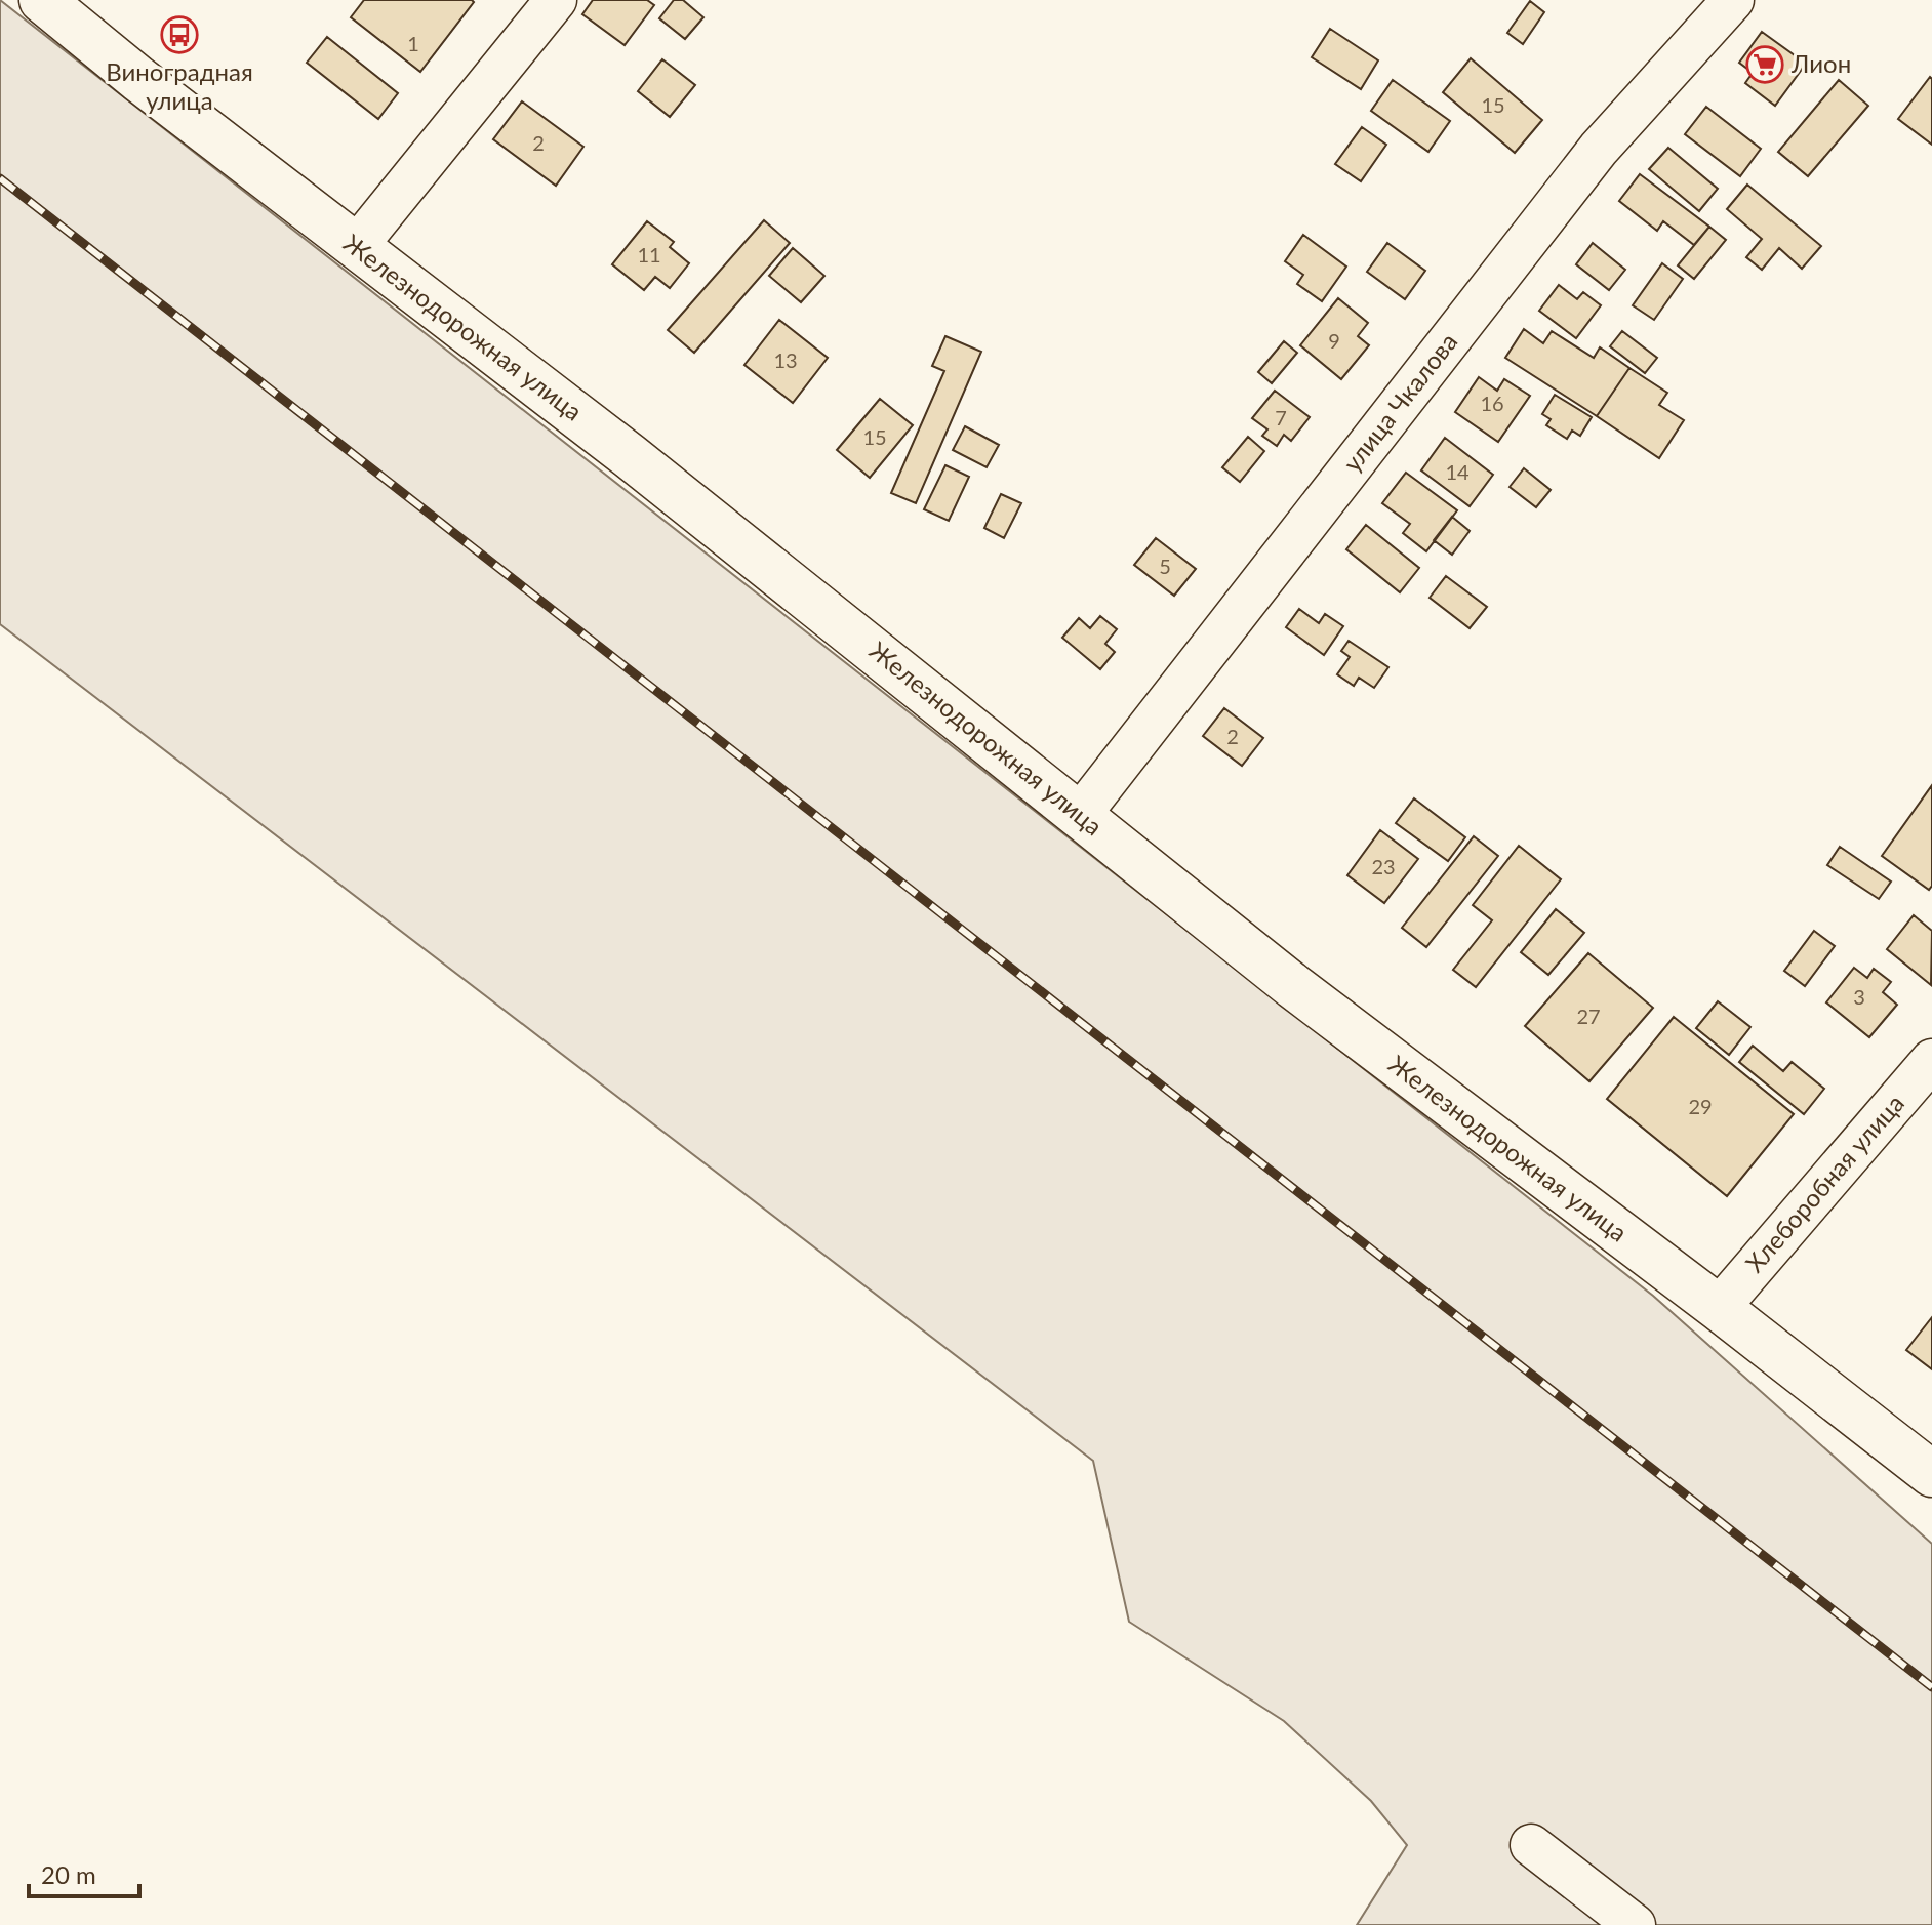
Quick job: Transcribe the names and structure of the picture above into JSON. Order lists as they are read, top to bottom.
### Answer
{
  "streets": {
    "main road": ["Железнодорожная улица"],
    "street": ["улица Чкалова", "Хлеборобная улица"]
  },
  "crossings": [
    ["Железнодорожная улица", "улица Чкалова"],
    ["Железнодорожная улица", "Хлеборобная улица"]
  ],
  "places": {
    "bus stop": ["Виноградная улица"],
    "supermarket": ["Лион"]
  },
  "house_numbers": [
    "1",
    "15",
    "2",
    "11",
    "9",
    "13",
    "16",
    "7",
    "15",
    "14",
    "5",
    "2",
    "23",
    "3",
    "27",
    "29"
  ],
  "scale_bar": "20 m"
}
